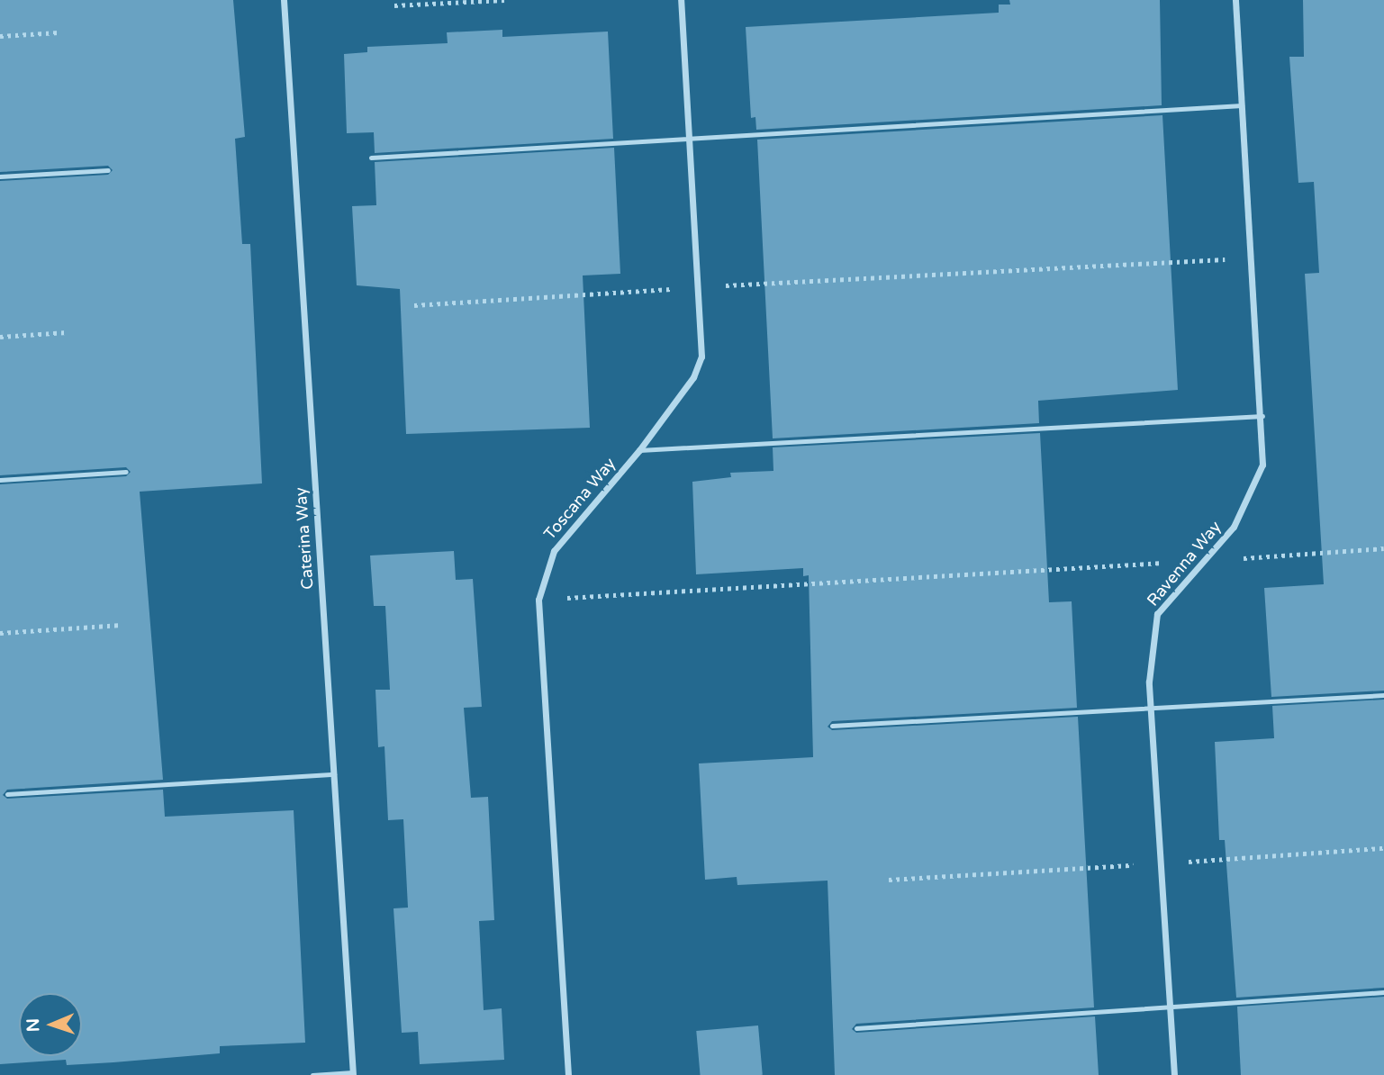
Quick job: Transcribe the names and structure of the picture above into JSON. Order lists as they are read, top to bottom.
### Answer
{
  "streets": {
    "street": ["Toscana Way", "Caterina Way", "Ravenna Way"]
  },
  "north": "left"
}
